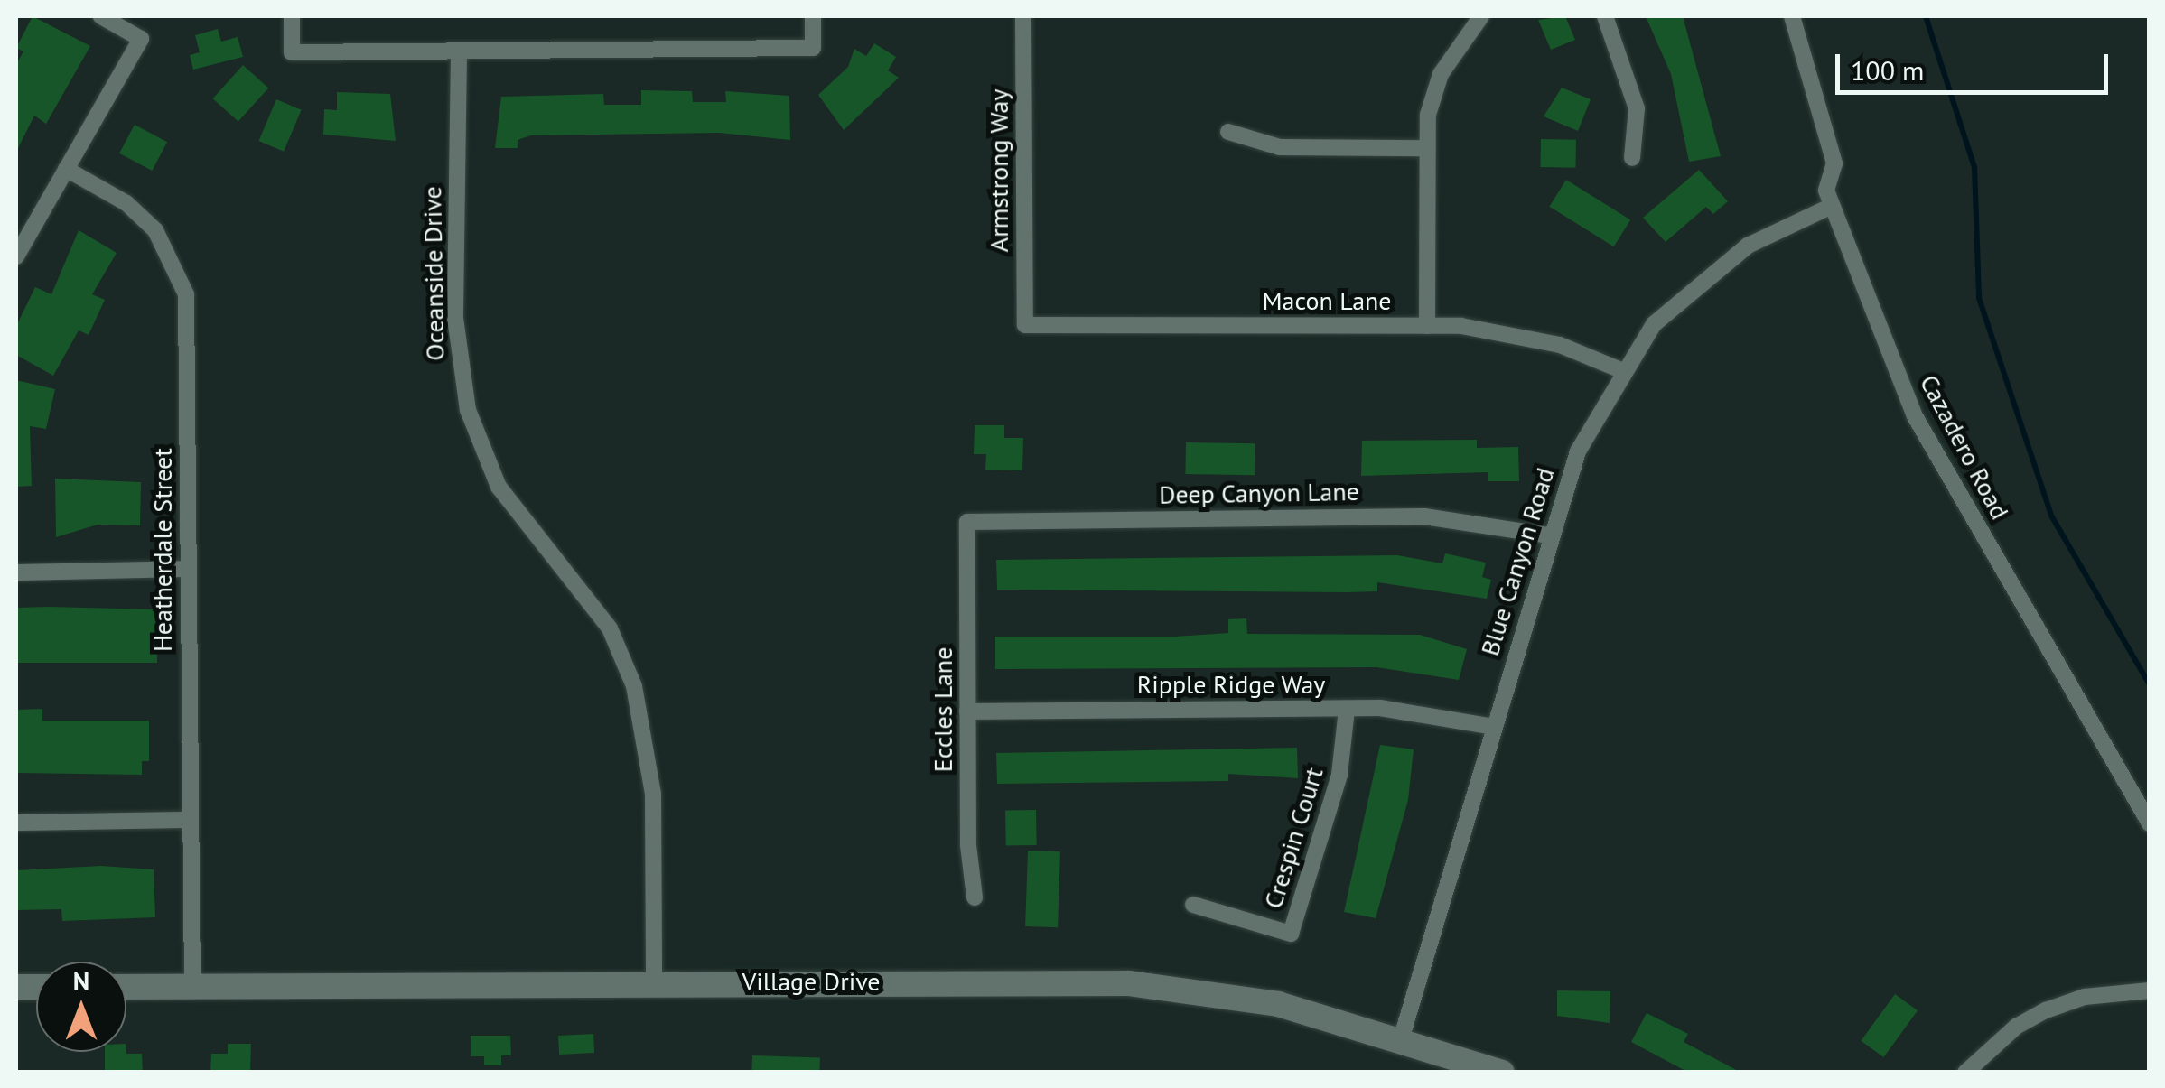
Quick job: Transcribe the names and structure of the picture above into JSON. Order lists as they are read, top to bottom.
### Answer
{
  "streets": {
    "main road": ["Village Drive"],
    "street": [
      "Armstrong Way",
      "Oceanside Drive",
      "Macon Lane",
      "Cazadero Road",
      "Deep Canyon Lane",
      "Heatherdale Street",
      "Blue Canyon Road",
      "Ripple Ridge Way",
      "Eccles Lane",
      "Crespin Court"
    ]
  },
  "crossings": [
    ["Armstrong Way", "Macon Lane"],
    ["Oceanside Drive", "Village Drive"],
    ["Macon Lane", "Blue Canyon Road"],
    ["Cazadero Road", "Blue Canyon Road"],
    ["Deep Canyon Lane", "Blue Canyon Road"],
    ["Deep Canyon Lane", "Eccles Lane"],
    ["Heatherdale Street", "Village Drive"],
    ["Blue Canyon Road", "Ripple Ridge Way"],
    ["Blue Canyon Road", "Village Drive"],
    ["Ripple Ridge Way", "Eccles Lane"],
    ["Ripple Ridge Way", "Crespin Court"]
  ],
  "scale_bar": "100 m",
  "north": "top"
}
